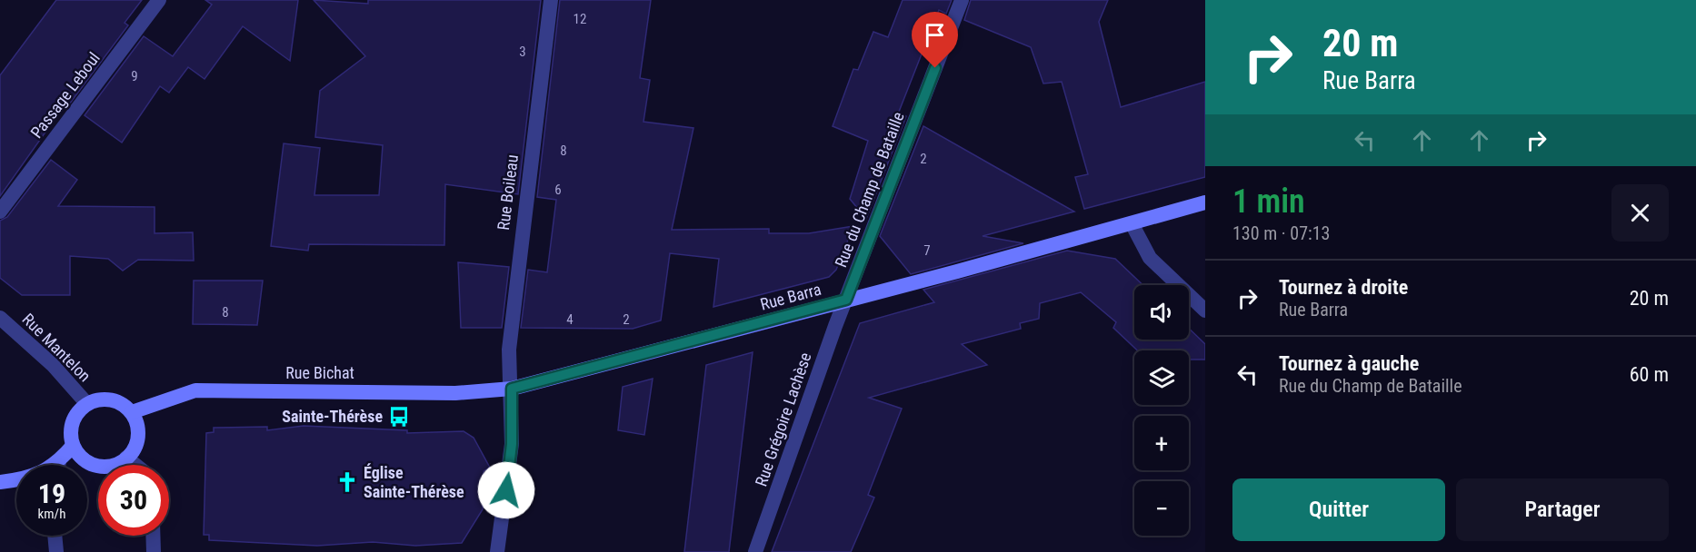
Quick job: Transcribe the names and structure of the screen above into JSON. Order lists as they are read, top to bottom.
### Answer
{
  "streets": {
    "main road": ["Rue Barra", "Rue Bichat"],
    "street": [
      "Passage Leboul",
      "Rue du Champ de Bataille",
      "Rue Boileau",
      "Rue Mantelon",
      "Rue Grégoire Lachèse"
    ]
  },
  "crossings": [
    ["Rue du Champ de Bataille", "Rue Barra"],
    ["Rue du Champ de Bataille", "Rue Grégoire Lachèse"],
    ["Rue Boileau", "Rue Barra"],
    ["Rue Boileau", "Rue Bichat"],
    ["Rue Barra", "Rue Bichat"],
    ["Rue Barra", "Rue Grégoire Lachèse"],
    ["Rue Mantelon", "Rue Bichat"]
  ],
  "places": {
    "bus stop": ["Sainte-Thérèse"],
    "church": ["Église Sainte-Thérèse"]
  },
  "house_numbers": [
    "12",
    "3",
    "9",
    "8",
    "2",
    "6",
    "7",
    "8",
    "4",
    "2"
  ],
  "page": {
    "turn": ["20 m", "Rue Barra"],
    "heading": ["1 min", "130 m · 07:13"],
    "list": [
      {
        "name": "Tournez à droite",
        "note": "Rue Barra",
        "value": "20 m"
      },
      {
        "name": "Tournez à gauche",
        "note": "Rue du Champ de Bataille",
        "value": "60 m"
      }
    ],
    "map_buttons": ["+", "−"],
    "speed": "19 km/h",
    "limit": "30",
    "buttons": ["Quitter", "Partager"]
  }
}
